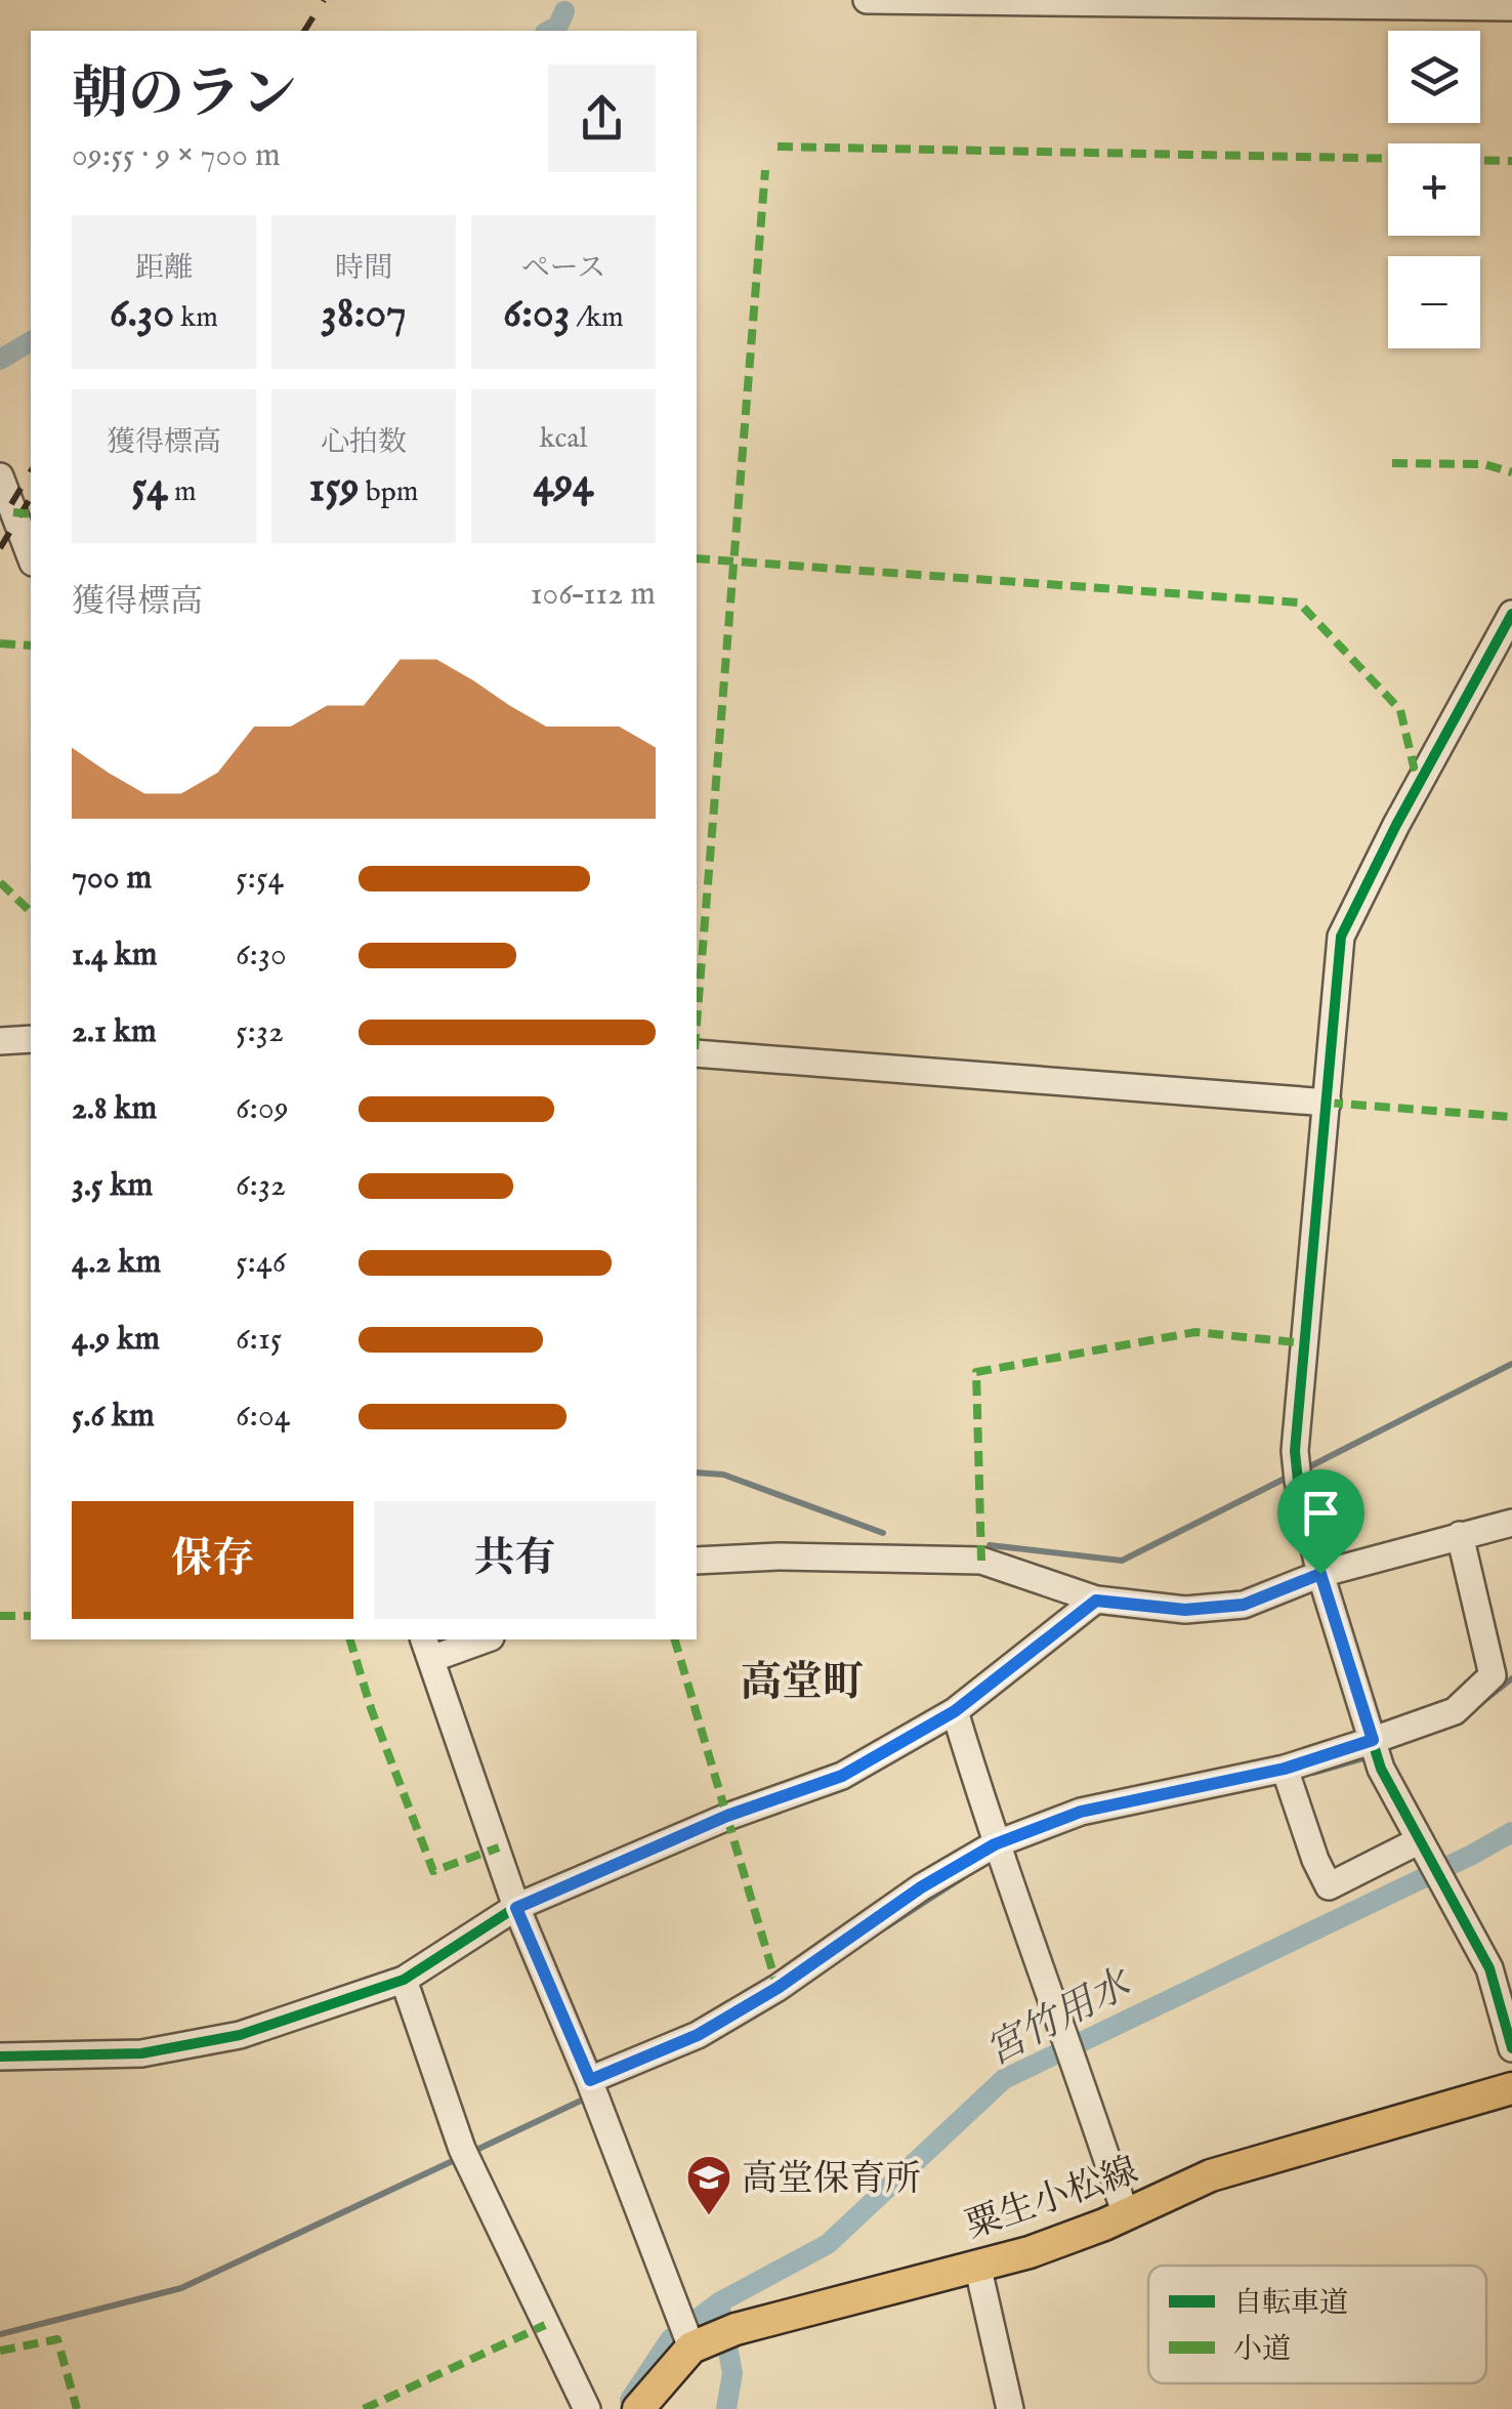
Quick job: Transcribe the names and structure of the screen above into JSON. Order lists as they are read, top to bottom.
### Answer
{
  "streets": {
    "main road": ["粟生小松線"]
  },
  "districts": ["高堂町"],
  "water": ["宮竹用水"],
  "places": {
    "school or university": ["高堂保育所"]
  },
  "legend": ["自転車道", "小道"],
  "page": {
    "map_buttons": ["+", "−"],
    "heading": ["朝のラン", "09:55 · 9 × 700 m"],
    "stats": [
      ["距離", "6.30 km"],
      ["時間", "38:07"],
      ["ペース", "6:03 /km"],
      ["獲得標高", "54 m"],
      ["心拍数", "159 bpm"],
      ["kcal", "494"]
    ],
    "chart": ["獲得標高", "106–112 m"],
    "list": [
      {
        "name": "700 m",
        "note": "5:54"
      },
      {
        "name": "1.4 km",
        "note": "6:30"
      },
      {
        "name": "2.1 km",
        "note": "5:32"
      },
      {
        "name": "2.8 km",
        "note": "6:09"
      },
      {
        "name": "3.5 km",
        "note": "6:32"
      },
      {
        "name": "4.2 km",
        "note": "5:46"
      },
      {
        "name": "4.9 km",
        "note": "6:15"
      },
      {
        "name": "5.6 km",
        "note": "6:04"
      }
    ],
    "buttons": ["保存", "共有"]
  }
}
